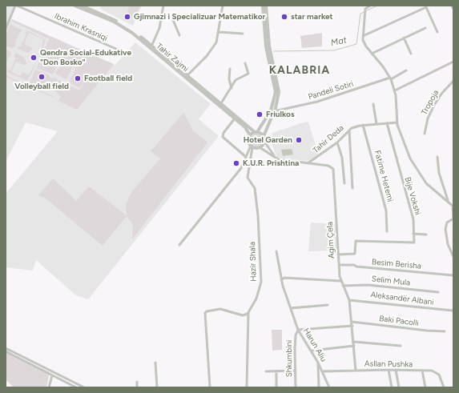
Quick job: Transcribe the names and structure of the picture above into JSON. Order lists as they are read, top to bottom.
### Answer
{
  "streets": {
    "street": [
      "Ibrahim Krasniqi",
      "Tahir Zajmi",
      "Pandeli Sotiri",
      "Tropoja",
      "Tahir Deda",
      "Fatime Hetemi",
      "Bije Vokshi",
      "Agim Çela",
      "Hazir Shala",
      "Besim Berisha",
      "Selim Mula",
      "Aleksandër Albani",
      "Baki Pacolli",
      "Harun Aliu",
      "Shkumbini",
      "Asllan Pushka"
    ]
  },
  "crossings": [
    ["Tahir Zajmi", "Agim Çela"],
    ["Tahir Zajmi", "Hazir Shala"],
    ["Tahir Deda", "Fatime Hetemi"],
    ["Tahir Deda", "Bije Vokshi"],
    ["Tahir Deda", "Agim Çela"],
    ["Agim Çela", "Hazir Shala"],
    ["Agim Çela", "Besim Berisha"],
    ["Agim Çela", "Selim Mula"],
    ["Agim Çela", "Aleksandër Albani"],
    ["Agim Çela", "Baki Pacolli"],
    ["Agim Çela", "Asllan Pushka"],
    ["Harun Aliu", "Shkumbini"],
    ["Harun Aliu", "Asllan Pushka"]
  ],
  "districts": ["KALABRIA"],
  "water": ["Mat"],
  "places": [
    "Gjimnazi i Specializuar Matematikor",
    "star market",
    "Qendra Social-Edukative \"Don Bosko\"",
    "Volleyball field",
    "Football field",
    "Friulkos",
    "Hotel Garden",
    "K.U.R. Prishtina"
  ]
}
